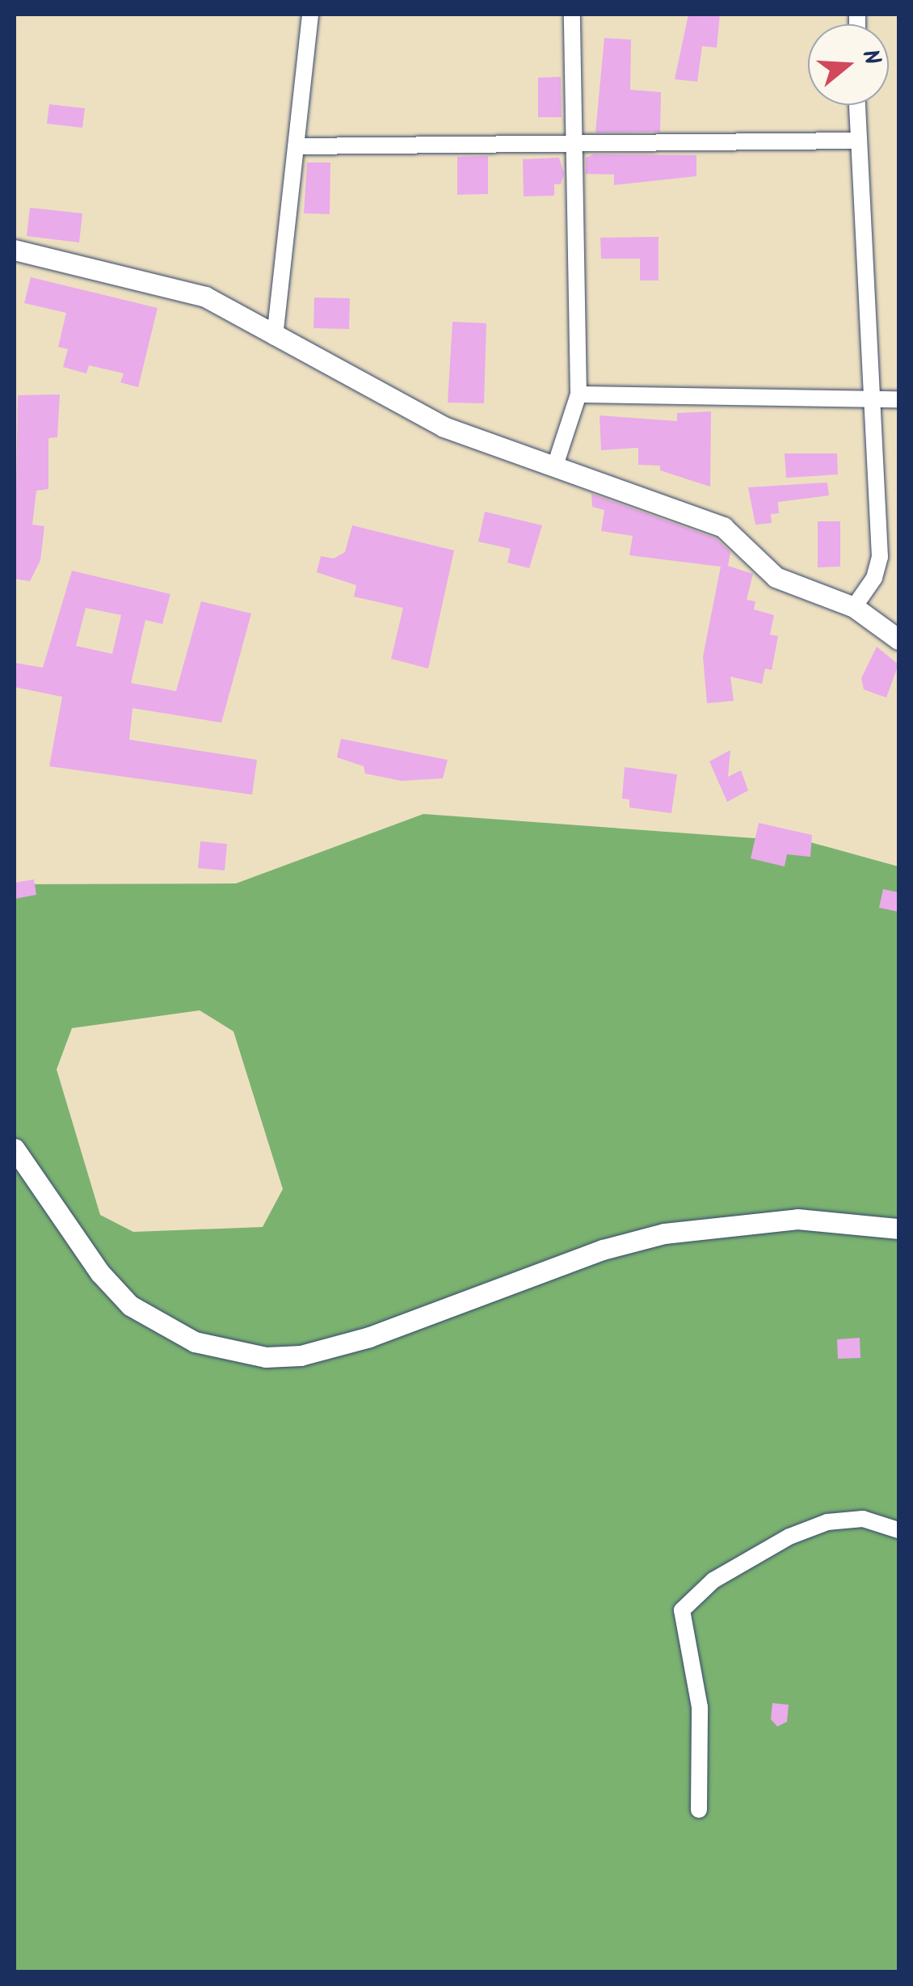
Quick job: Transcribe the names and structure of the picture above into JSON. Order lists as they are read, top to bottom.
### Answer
{
  "north": "right"
}
